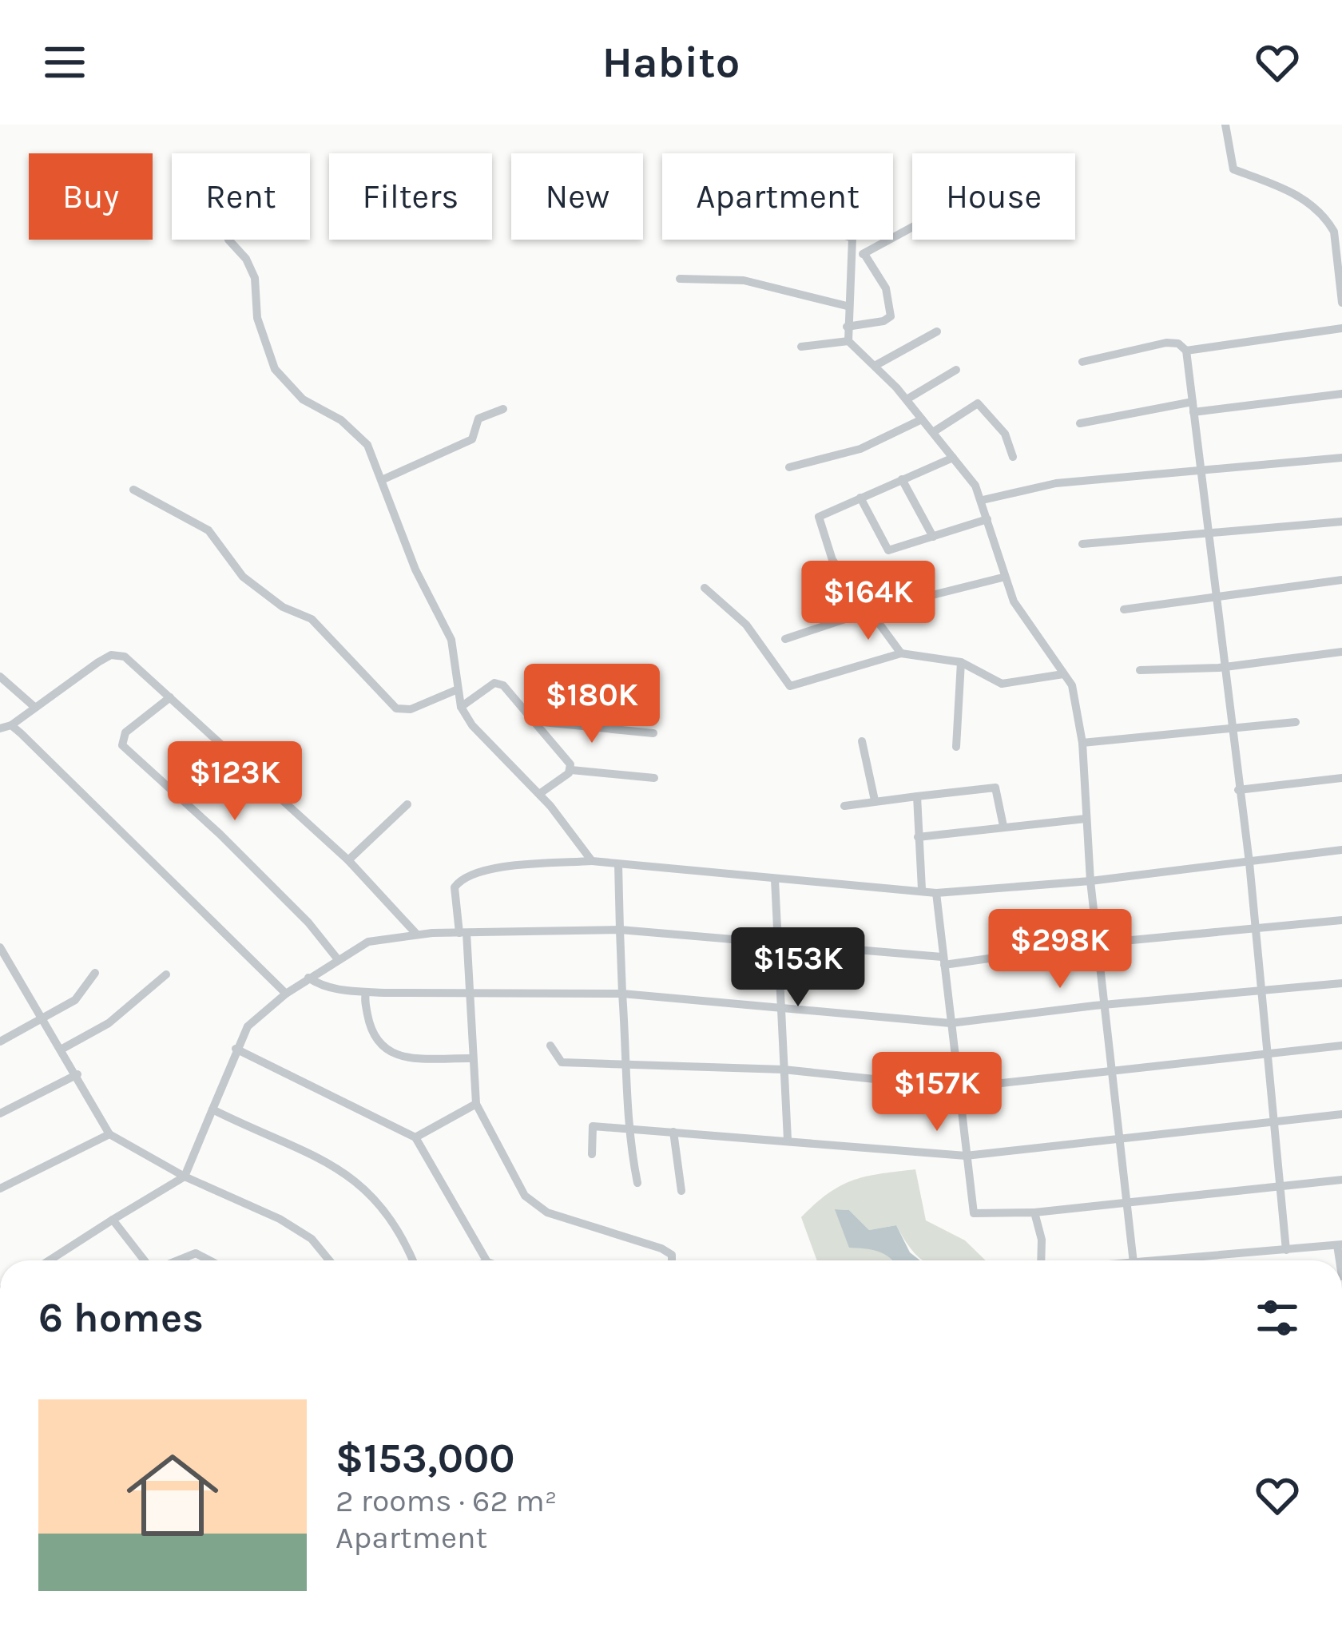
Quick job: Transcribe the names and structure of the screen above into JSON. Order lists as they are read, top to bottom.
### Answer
{
  "page": {
    "header": "Habito",
    "chip": [
      "Buy",
      "Rent",
      "Filters",
      "New",
      "Apartment",
      "House"
    ],
    "price": [
      "$164K",
      "$180K",
      "$123K",
      "$298K",
      "$153K",
      "$157K"
    ],
    "heading": "6 homes",
    "list": [
      {
        "name": "$153,000",
        "note": "2 rooms · 62 m² · Apartment"
      }
    ]
  }
}
